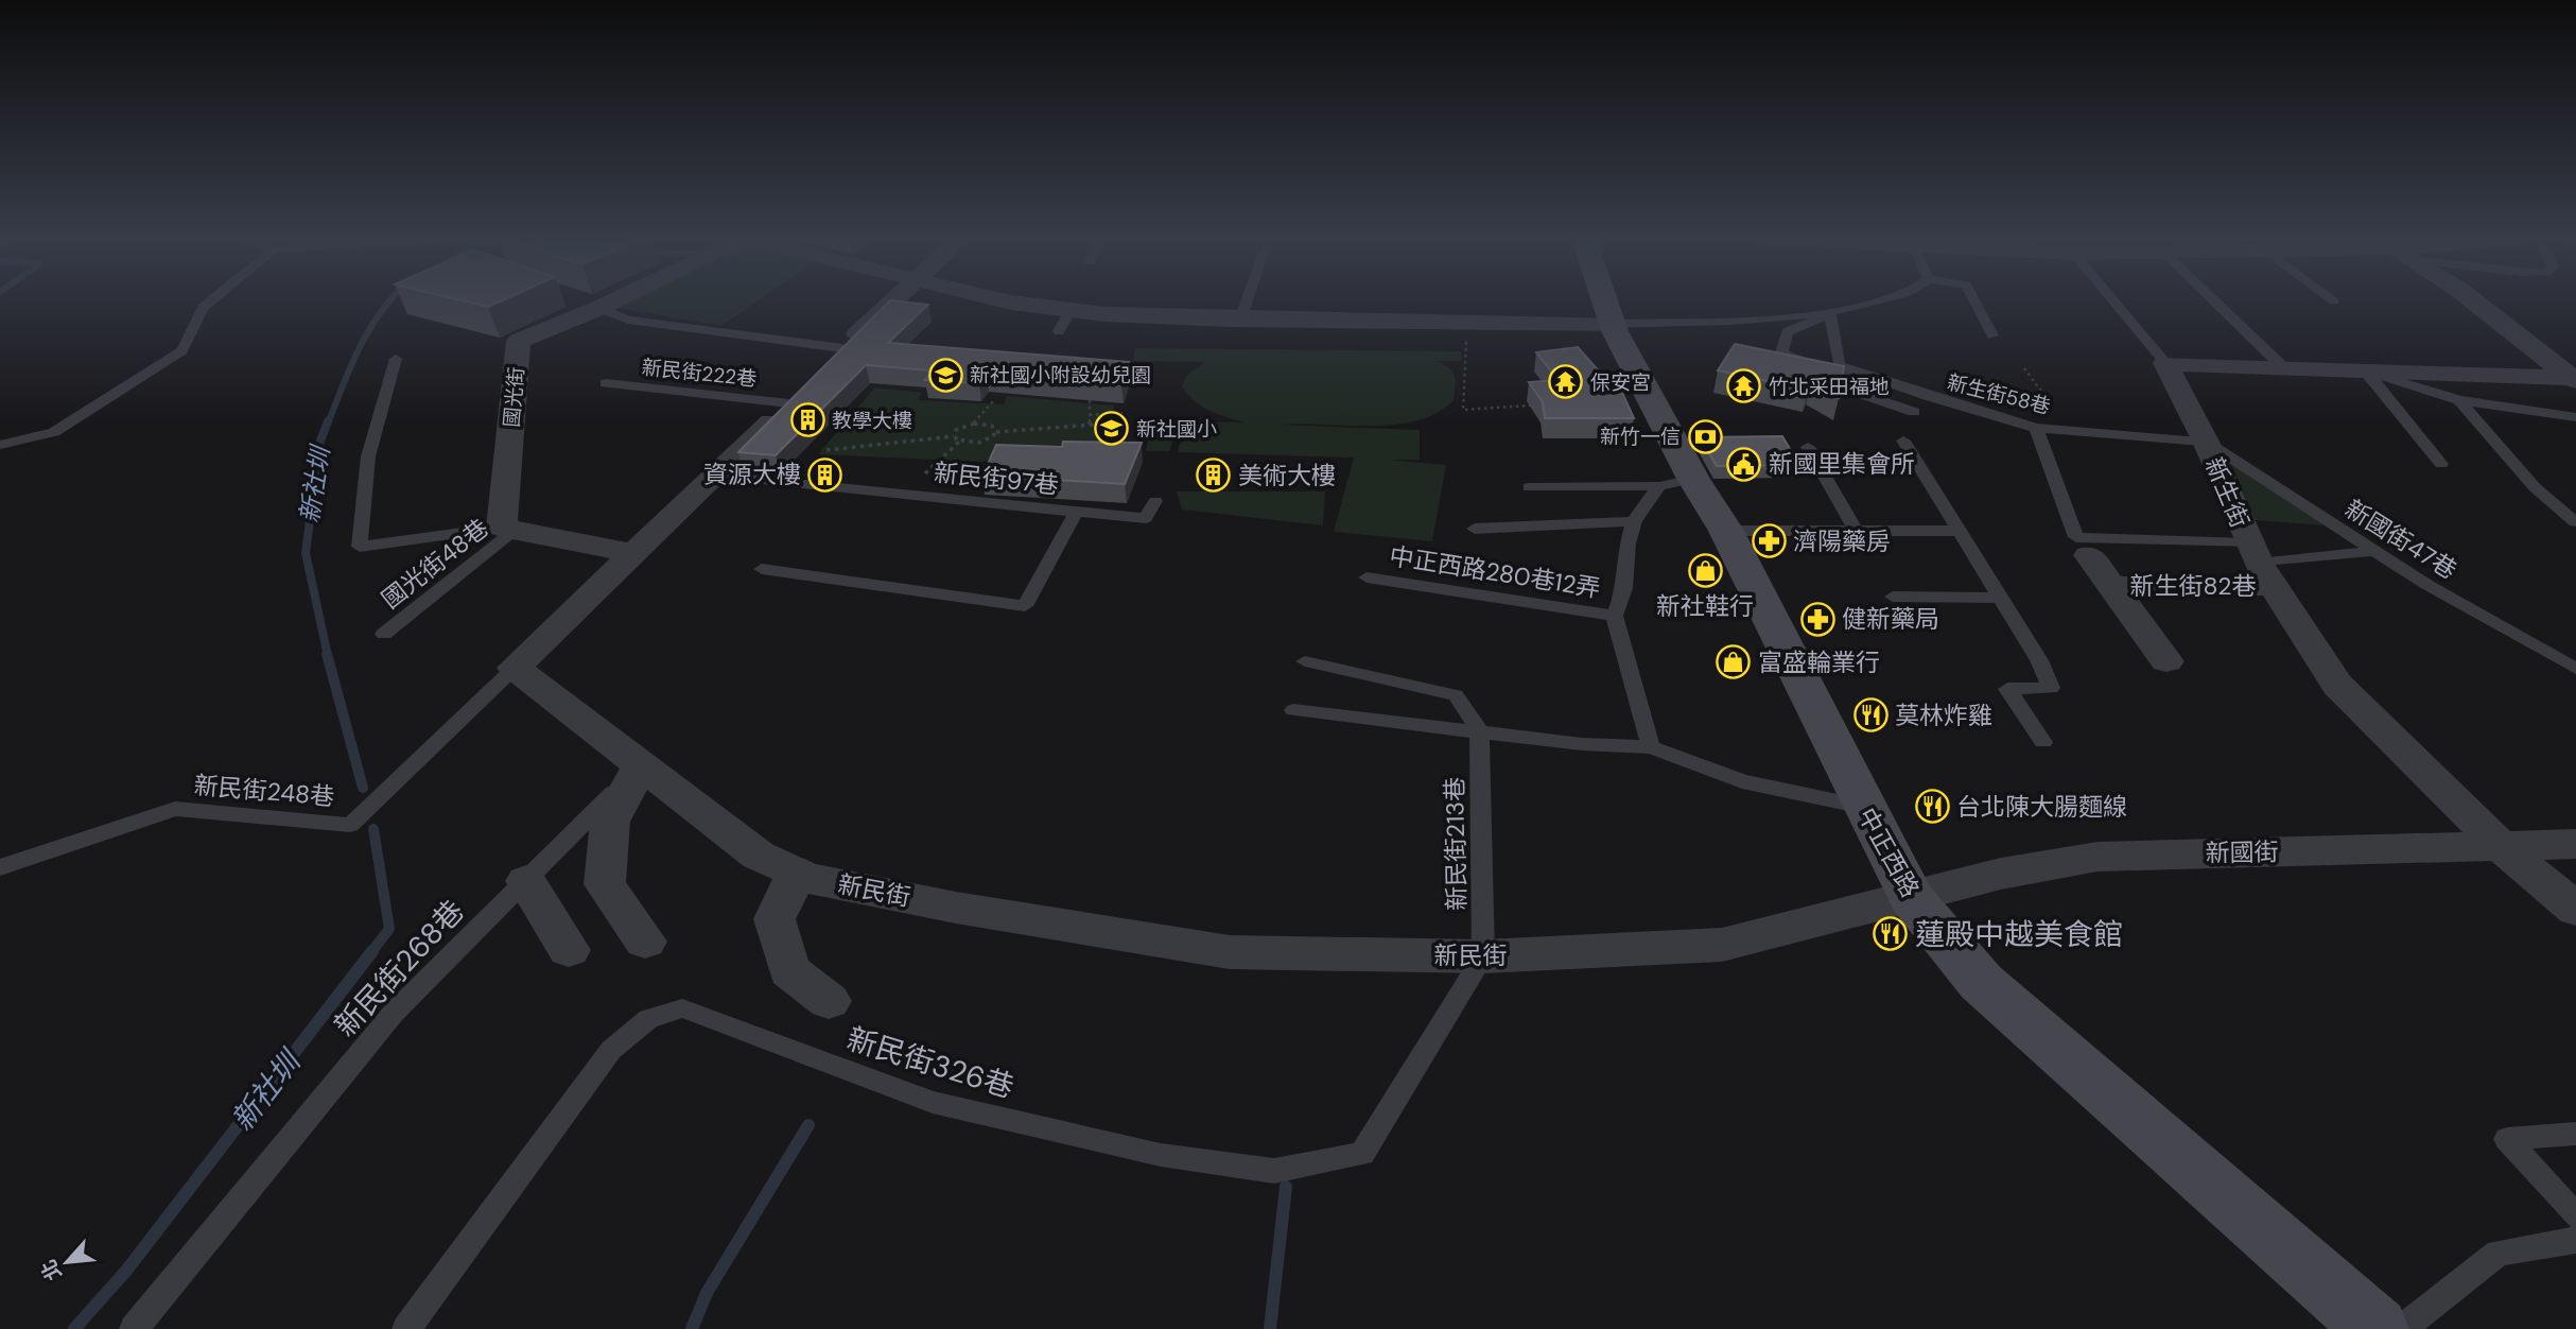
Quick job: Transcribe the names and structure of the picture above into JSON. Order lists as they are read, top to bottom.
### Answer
{
  "streets": {
    "main road": ["中正西路"],
    "street": [
      "國光街",
      "新生街",
      "新生街82巷",
      "新國街",
      "新民街"
    ],
    "lane": [
      "新民街222巷",
      "新生街58巷",
      "新民街97巷",
      "新國街47巷",
      "國光街48巷",
      "中正西路280巷12弄",
      "新民街248巷",
      "新民街213巷",
      "新民街268巷",
      "新民街326巷"
    ]
  },
  "crossings": [
    ["新生街58巷", "新生街"],
    ["新生街58巷", "新國街47巷"],
    ["國光街", "國光街48巷"],
    ["新生街", "新國街47巷"],
    ["新生街", "新生街82巷"],
    ["新生街", "新國街"],
    ["新民街248巷", "新民街"],
    ["新民街213巷", "新民街"],
    ["新民街213巷", "新民街326巷"],
    ["中正西路", "新國街"],
    ["中正西路", "新民街"],
    ["新國街", "新民街"],
    ["新民街", "新民街268巷"],
    ["新民街", "新民街326巷"]
  ],
  "water": ["新社圳"],
  "places": {
    "school or university": ["新社國小附設幼兒園", "新社國小"],
    "temple": ["保安宮", "竹北采田福地"],
    "building": ["教學大樓", "資源大樓", "美術大樓"],
    "bank": ["新竹一信"],
    "public building": ["新國里集會所"],
    "pharmacy": ["濟陽藥房", "健新藥局"],
    "shop": ["新社鞋行", "富盛輪業行"],
    "restaurant": ["莫林炸雞", "台北陳大腸麵線", "蓮殿中越美食館"]
  },
  "north": "bottom left"
}
